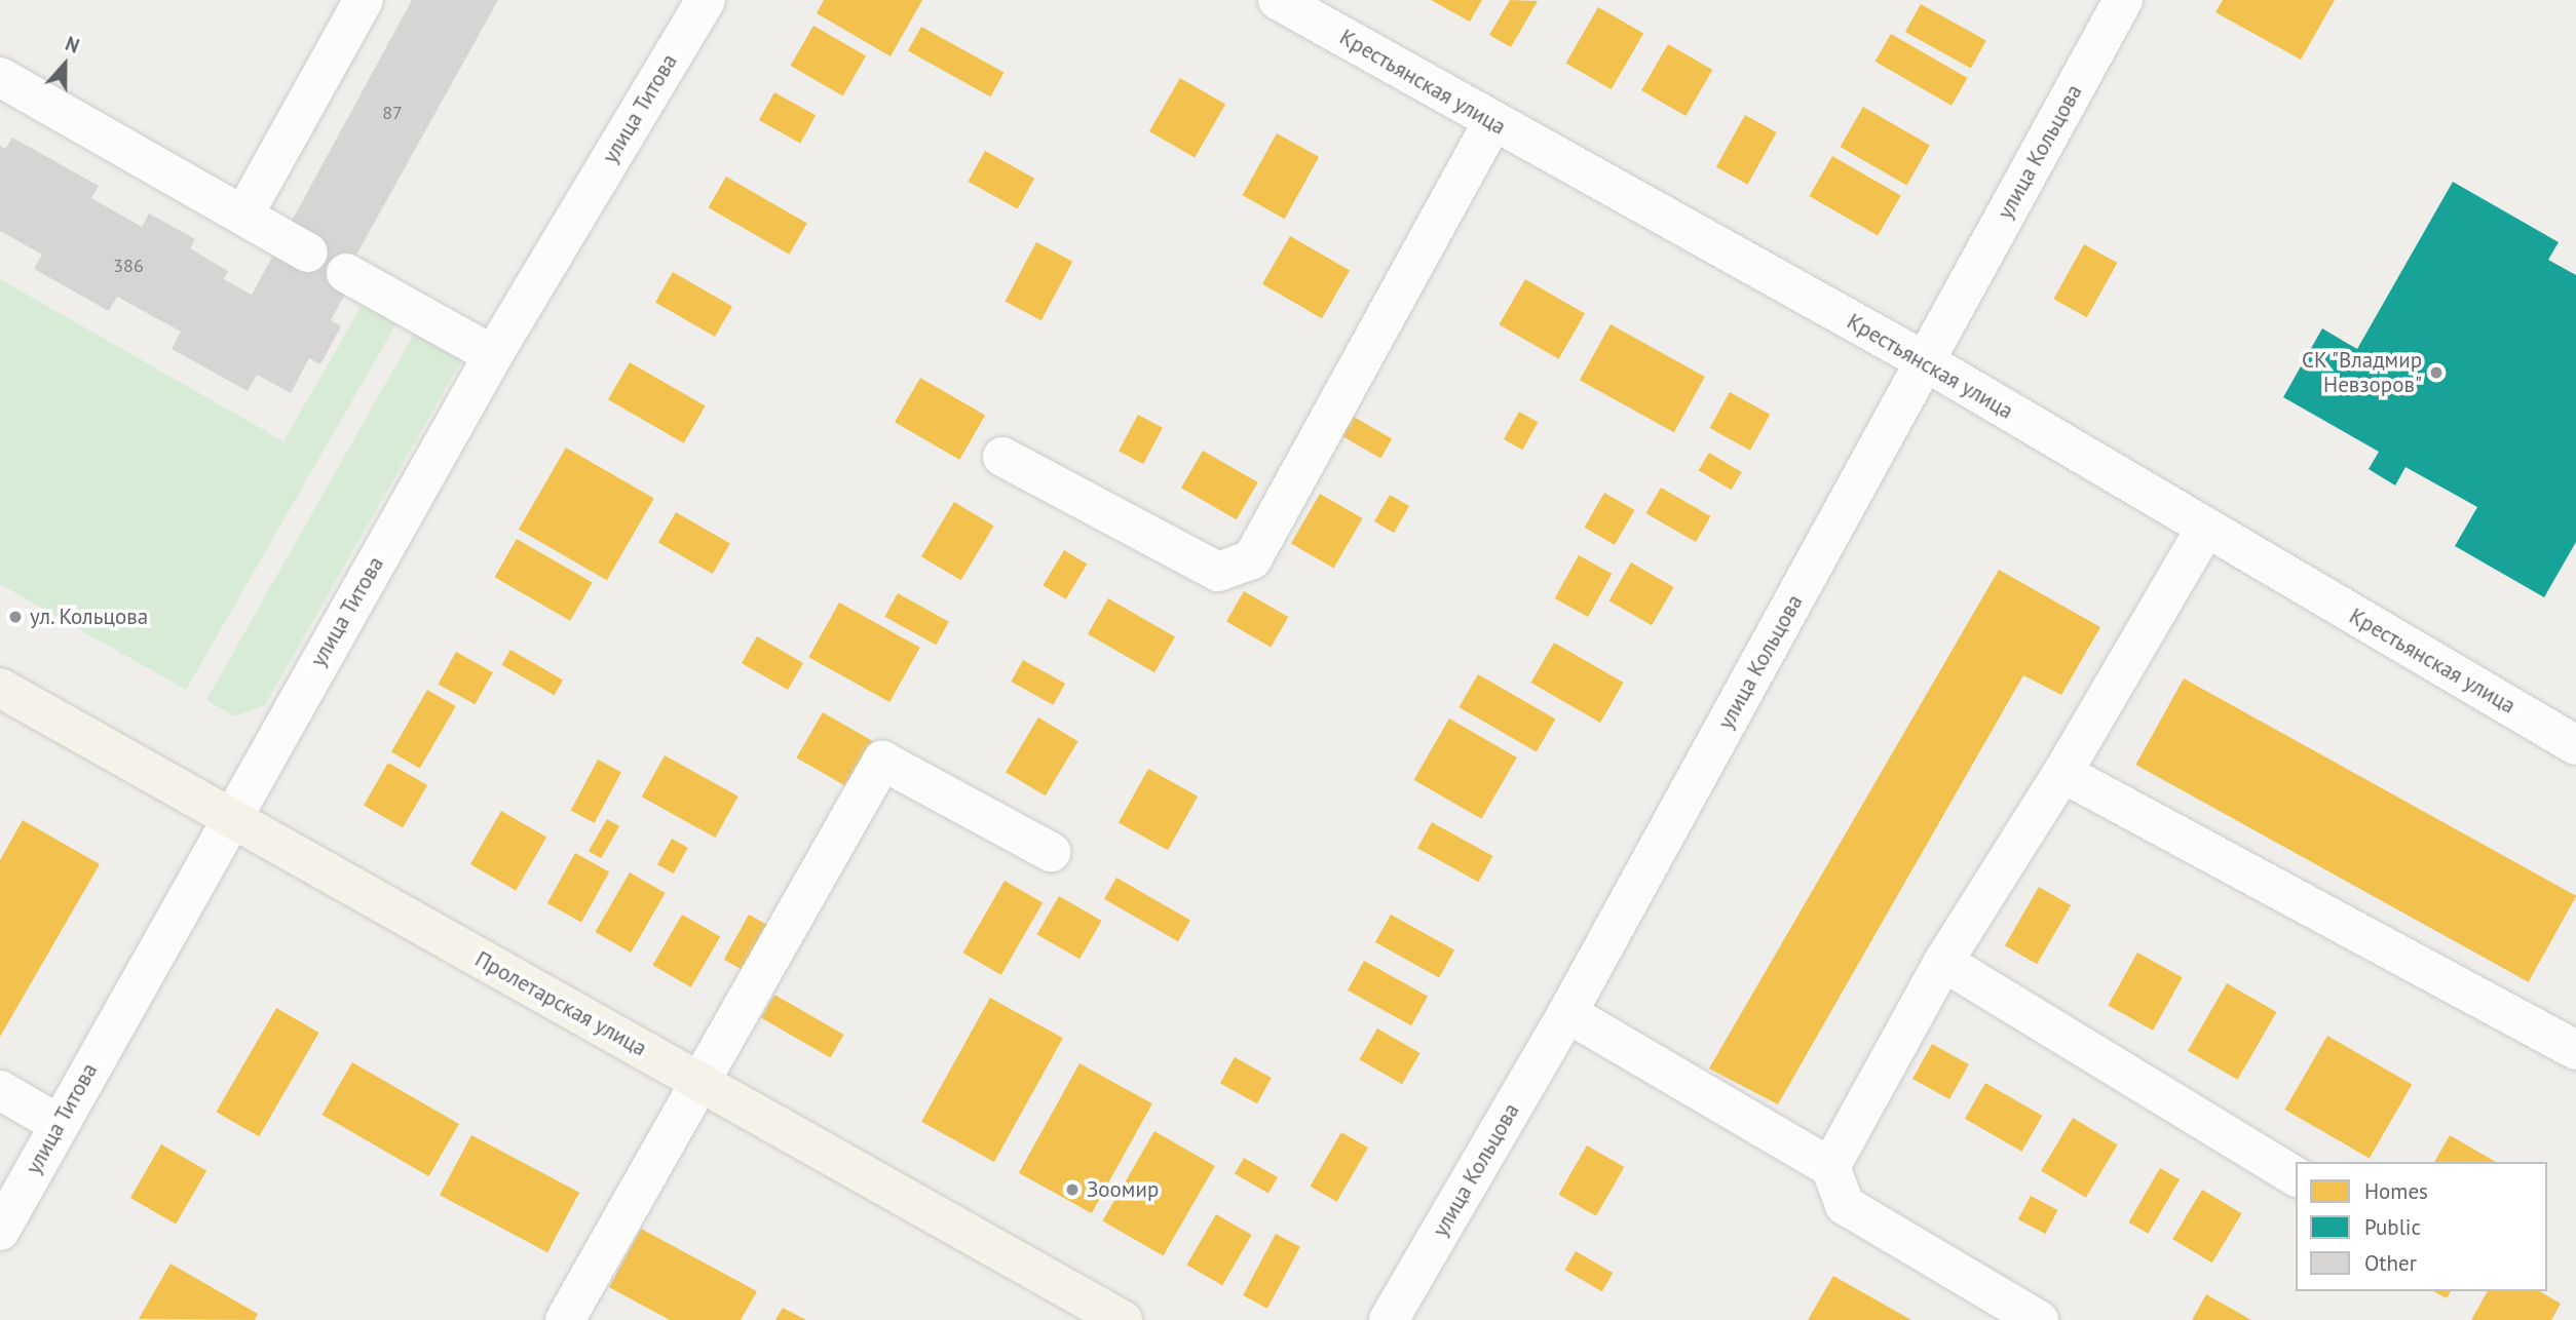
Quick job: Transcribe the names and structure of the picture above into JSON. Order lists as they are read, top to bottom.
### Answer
{
  "streets": {
    "main road": ["Пролетарская улица"],
    "street": ["Крестьянская улица", "улица Титова", "улица Кольцова"]
  },
  "crossings": [
    ["Крестьянская улица", "улица Кольцова"],
    ["улица Титова", "Пролетарская улица"]
  ],
  "places": ["СК \"Владмир Невзоров\"", "ул. Кольцова", "Зоомир"],
  "house_numbers": ["87", "386"],
  "legend": ["Homes", "Public", "Other"],
  "north": "top"
}
